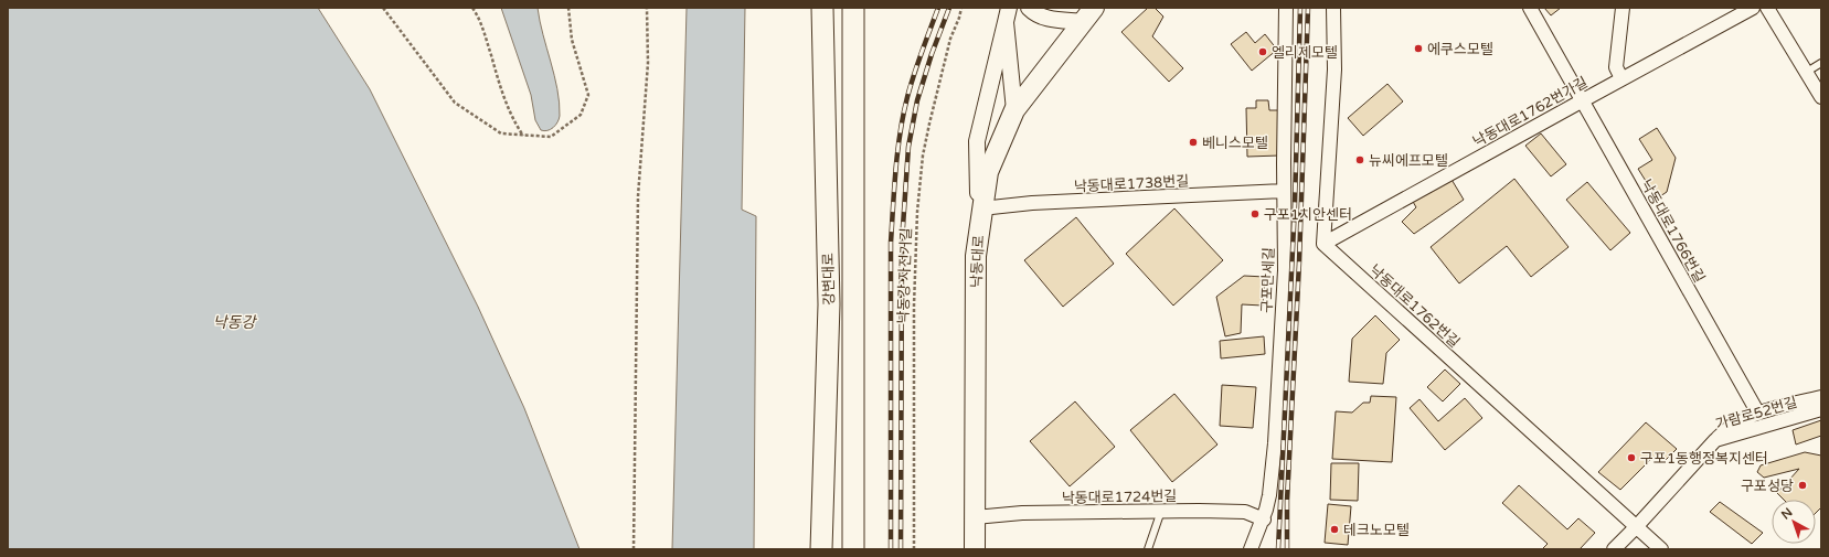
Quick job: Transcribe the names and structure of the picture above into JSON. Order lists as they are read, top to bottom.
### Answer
{
  "streets": {
    "highway": ["강변대로"],
    "main road": ["낙동대로"],
    "street": [
      "낙동대로1762번가길",
      "낙동대로1738번길",
      "낙동대로1766번길",
      "구포만세길",
      "낙동대로1762번길",
      "가람로52번길",
      "낙동대로1724번길"
    ],
    "path": ["낙동강 자전거길"]
  },
  "crossings": [
    ["낙동대로1762번가길", "낙동대로1766번길"],
    ["낙동대로1762번가길", "낙동대로1762번길"],
    ["낙동대로1738번길", "낙동대로"],
    ["낙동대로1738번길", "구포만세길"],
    ["낙동대로", "낙동대로1724번길"],
    ["구포만세길", "낙동대로1724번길"],
    ["낙동대로1762번길", "가람로52번길"]
  ],
  "water": ["낙동강"],
  "places": [
    "에쿠스모텔",
    "엘리제모텔",
    "베니스모텔",
    "뉴씨에프모텔",
    "구포1치안센터",
    "구포1동행정복지센터",
    "구포성당",
    "테크노모텔"
  ],
  "north": "top left"
}
